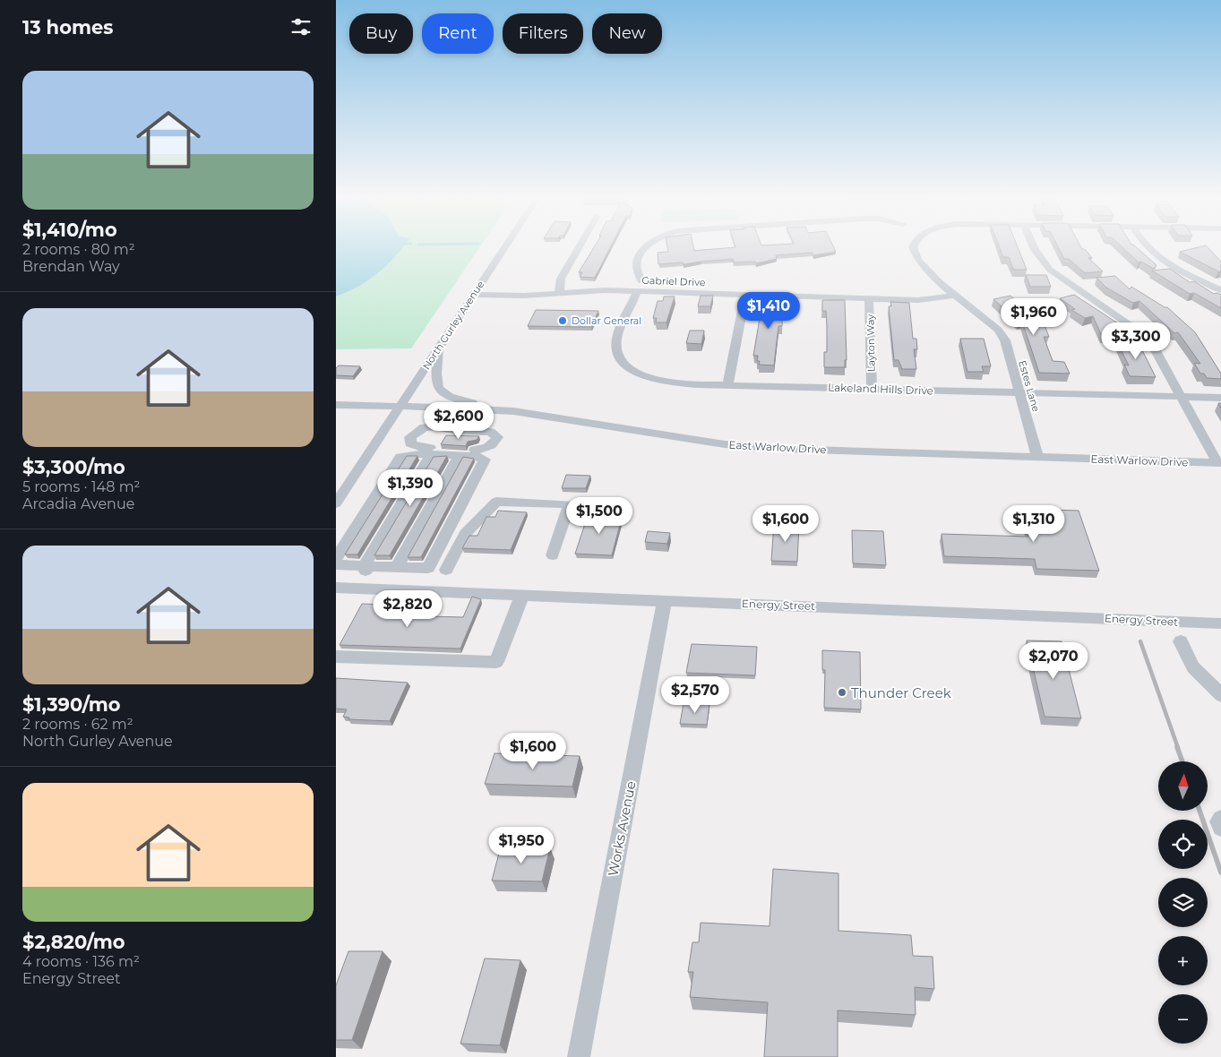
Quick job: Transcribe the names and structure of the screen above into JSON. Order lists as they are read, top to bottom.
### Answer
{
  "streets": {
    "street": [
      "Gabriel Drive",
      "North Gurley Avenue",
      "Layton Way",
      "Estes Lane",
      "Lakeland Hills Drive",
      "East Warlow Drive",
      "Energy Street",
      "Works Avenue"
    ]
  },
  "crossings": [
    ["Gabriel Drive", "North Gurley Avenue"],
    ["Gabriel Drive", "Layton Way"],
    ["Gabriel Drive", "Estes Lane"],
    ["Gabriel Drive", "Lakeland Hills Drive"],
    ["North Gurley Avenue", "East Warlow Drive"],
    ["Layton Way", "Lakeland Hills Drive"],
    ["Estes Lane", "Lakeland Hills Drive"],
    ["Estes Lane", "East Warlow Drive"],
    ["Energy Street", "Works Avenue"]
  ],
  "places": ["Dollar General", "Thunder Creek"],
  "north": "top",
  "page": {
    "heading": "13 homes",
    "chip": [
      "Buy",
      "Rent",
      "Filters",
      "New"
    ],
    "list": [
      {
        "name": "$1,410/mo",
        "note": "2 rooms · 80 m² · Brendan Way"
      },
      {
        "name": "$3,300/mo",
        "note": "5 rooms · 148 m² · Arcadia Avenue"
      },
      {
        "name": "$1,390/mo",
        "note": "2 rooms · 62 m² · North Gurley Avenue"
      },
      {
        "name": "$2,820/mo",
        "note": "4 rooms · 136 m² · Energy Street"
      }
    ],
    "price": [
      "$1,410",
      "$1,960",
      "$3,300",
      "$2,600",
      "$1,390",
      "$1,500",
      "$1,600",
      "$1,310",
      "$2,820",
      "$2,070",
      "$2,570",
      "$1,600",
      "$1,950"
    ],
    "map_buttons": ["+", "−"]
  }
}
